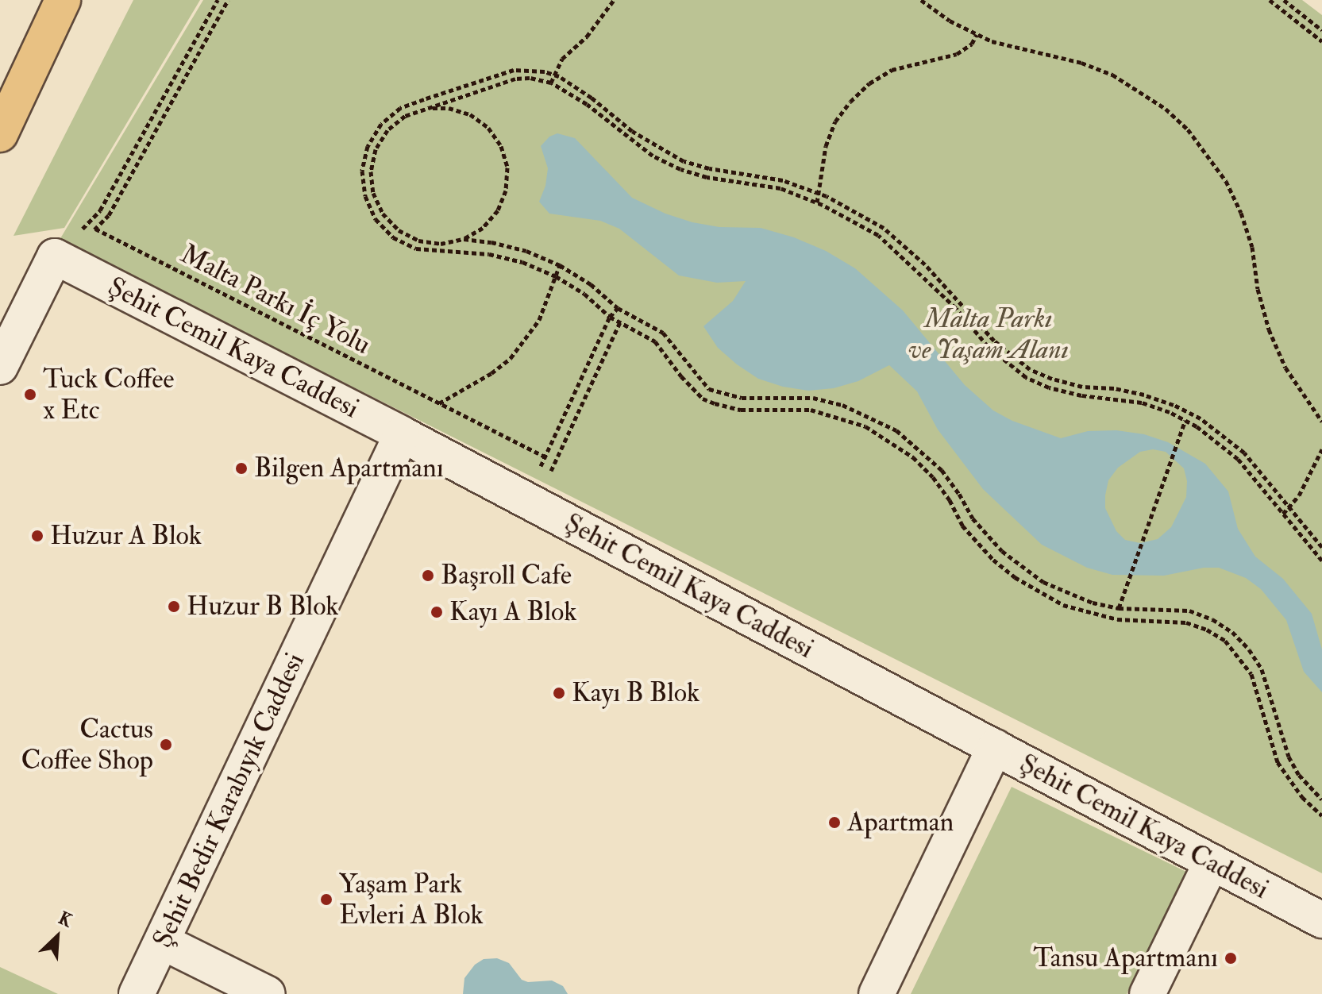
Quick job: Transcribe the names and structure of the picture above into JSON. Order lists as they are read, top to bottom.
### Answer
{
  "streets": {
    "street": ["Şehit Cemil Kaya Caddesi", "Şehit Bedir Karabıyık Caddesi"],
    "path": ["Malta Parkı İç Yolu"]
  },
  "crossings": [
    ["Şehit Cemil Kaya Caddesi", "Şehit Bedir Karabıyık Caddesi"]
  ],
  "parks": ["Malta Parkı ve Yaşam Alanı"],
  "places": [
    "Tuck Coffee x Etc",
    "Bilgen Apartmanı",
    "Huzur A Blok",
    "Başroll Cafe",
    "Huzur B Blok",
    "Kayı A Blok",
    "Kayı B Blok",
    "Cactus Coffee Shop",
    "Apartman",
    "Yaşam Park Evleri A Blok",
    "Tansu Apartmanı"
  ],
  "north": "top right"
}
